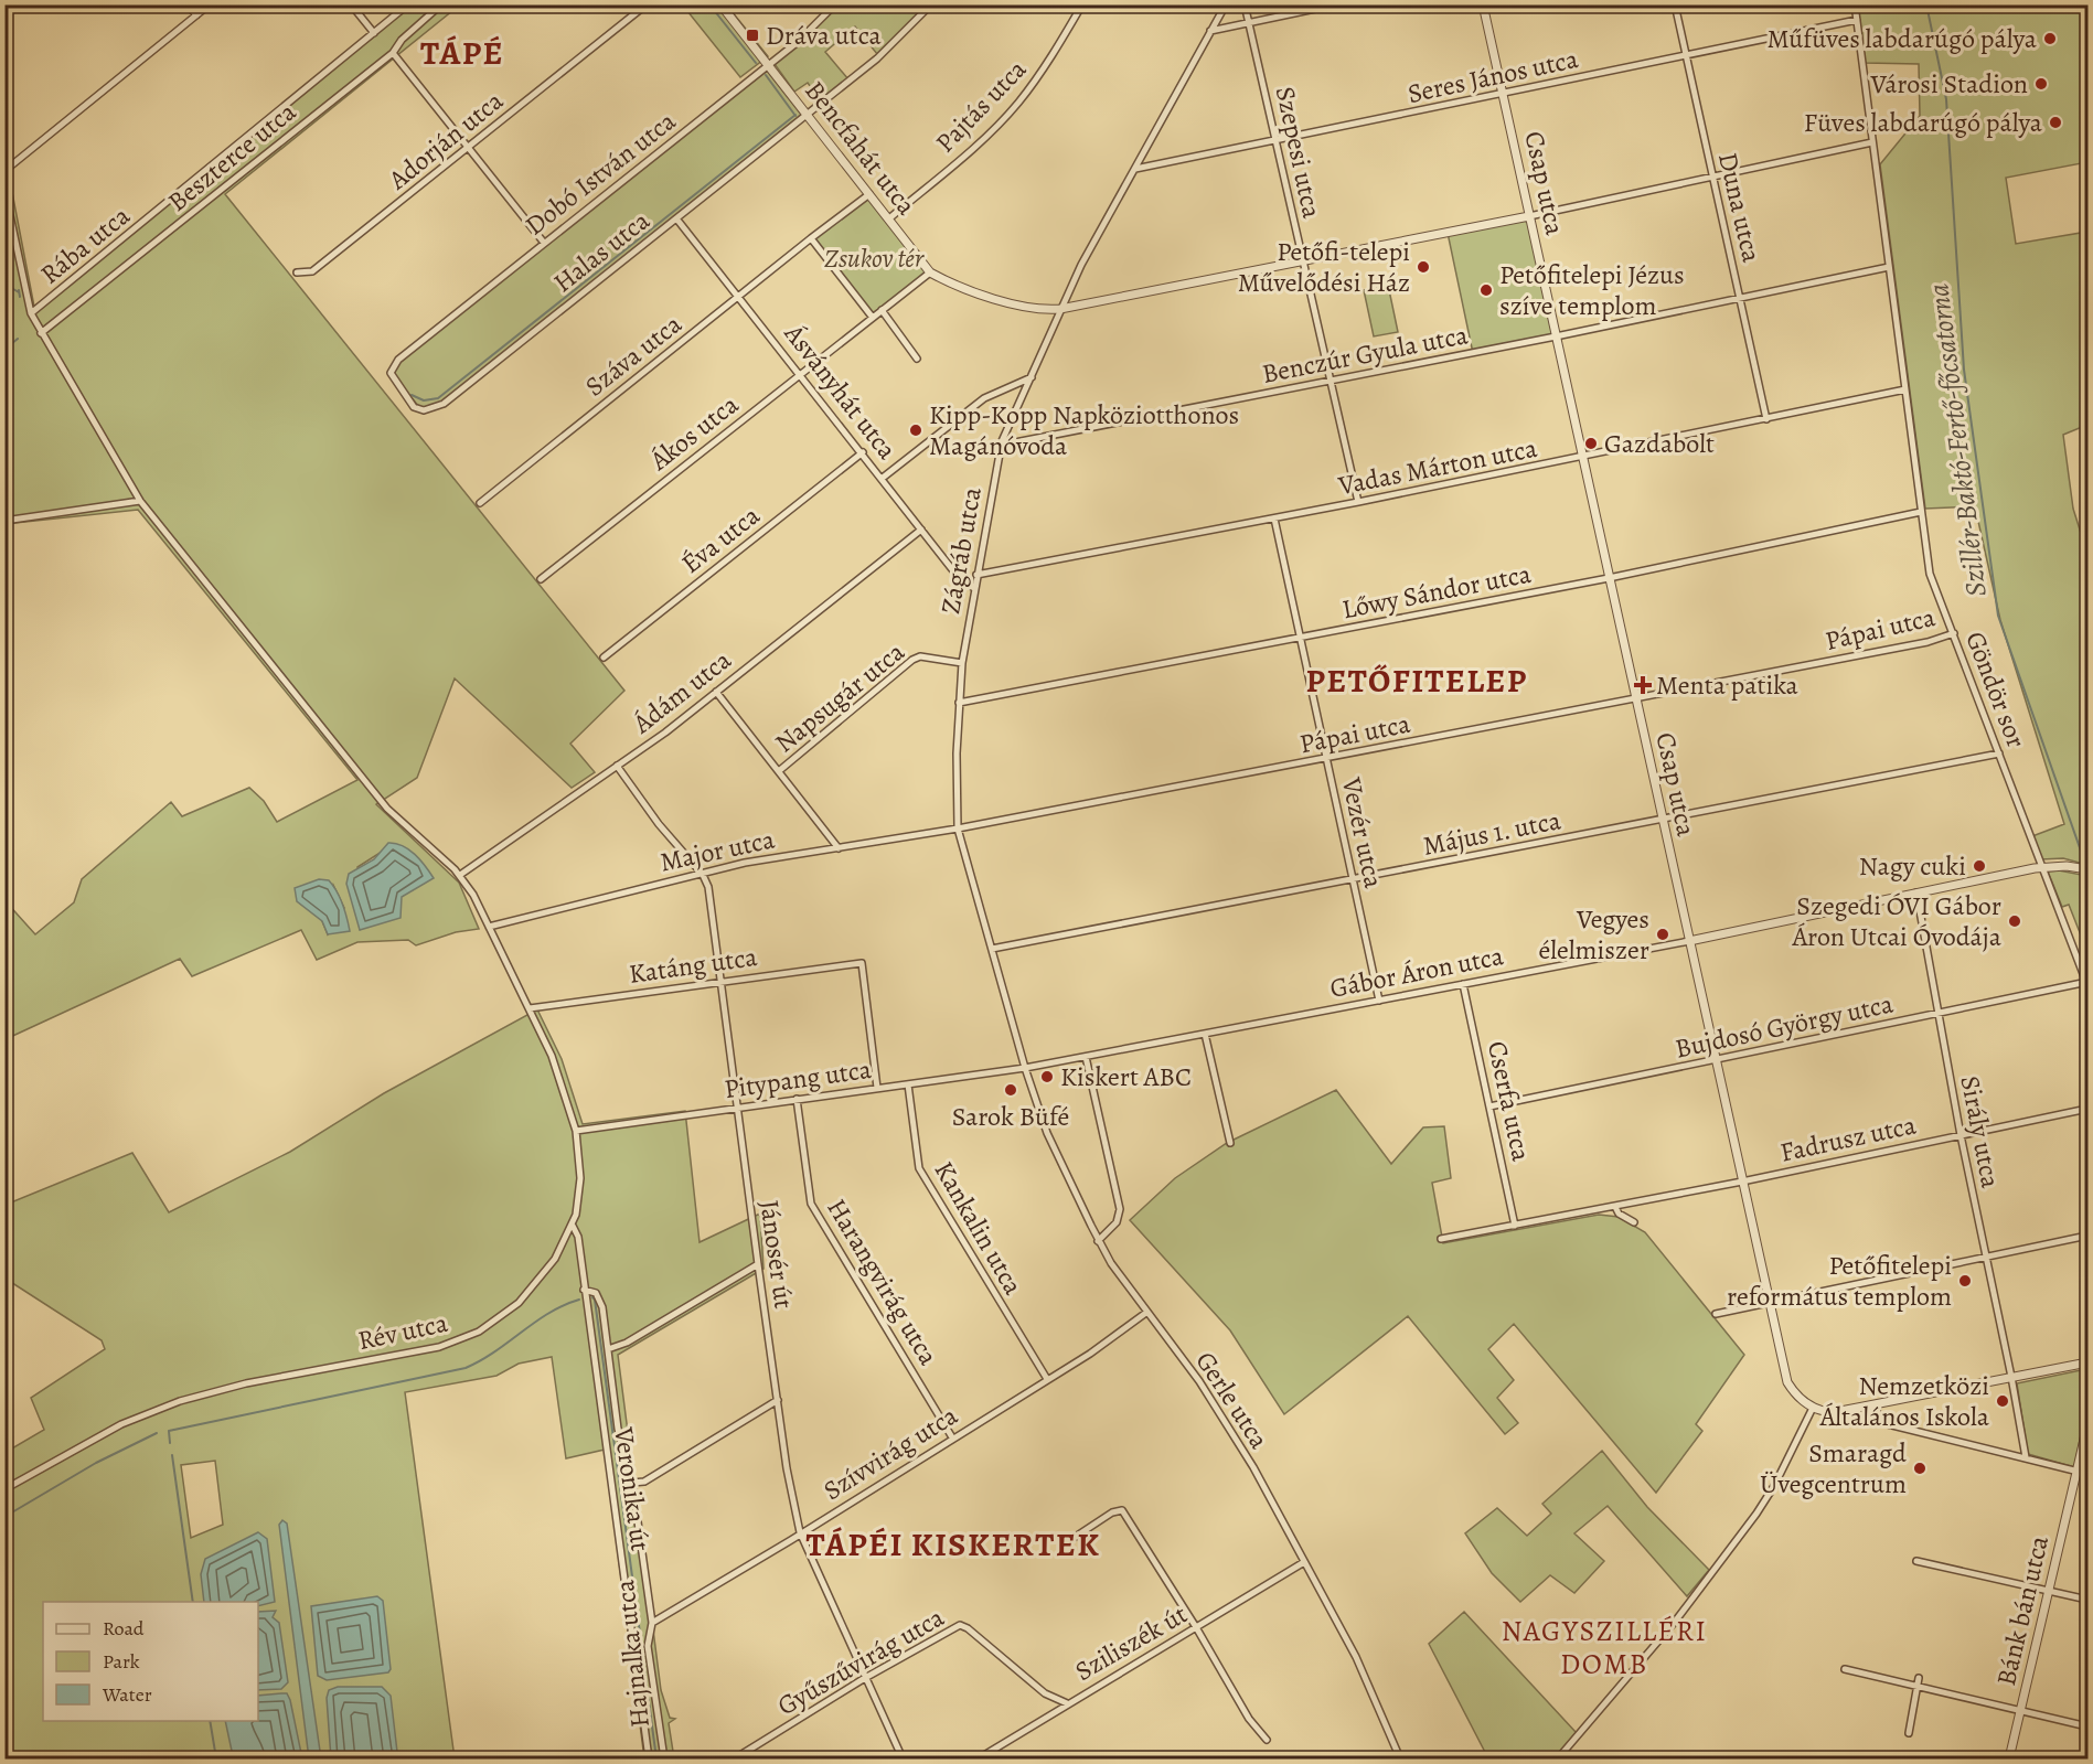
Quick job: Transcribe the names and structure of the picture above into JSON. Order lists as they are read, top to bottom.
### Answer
{
  "streets": {
    "street": [
      "Seres János utca",
      "Pajtás utca",
      "Adorján utca",
      "Bencfahát utca",
      "Szepesi utca",
      "Beszterce utca",
      "Dobó István utca",
      "Csap utca",
      "Duna utca",
      "Rába utca",
      "Halas utca",
      "Benczúr Gyula utca",
      "Száva utca",
      "Ásványhát utca",
      "Ákos utca",
      "Vadas Márton utca",
      "Éva utca",
      "Zágráb utca",
      "Lőwy Sándor utca",
      "Pápai utca",
      "Göndör sor",
      "Ádám utca",
      "Napsugár utca",
      "Vezér utca",
      "Május 1. utca",
      "Major utca",
      "Katáng utca",
      "Gábor Áron utca",
      "Bujdosó György utca",
      "Pitypang utca",
      "Cserfa utca",
      "Sirály utca",
      "Fadrusz utca",
      "Kankalin utca",
      "Jánosér út",
      "Harangvirág utca",
      "Rév utca",
      "Gerle utca",
      "Szívvirág utca",
      "Veronika út",
      "Bánk bán utca",
      "Sziliszék út",
      "Hajnalka utca",
      "Gyűszűvirág utca"
    ]
  },
  "crossings": [
    ["Seres János utca", "Szepesi utca"],
    ["Seres János utca", "Csap utca"],
    ["Seres János utca", "Duna utca"],
    ["Seres János utca", "Zágráb utca"],
    ["Seres János utca", "Göndör sor"],
    ["Pajtás utca", "Bencfahát utca"],
    ["Bencfahát utca", "Szepesi utca"],
    ["Bencfahát utca", "Dobó István utca"],
    ["Bencfahát utca", "Csap utca"],
    ["Bencfahát utca", "Halas utca"],
    ["Bencfahát utca", "Zágráb utca"],
    ["Szepesi utca", "Benczúr Gyula utca"],
    ["Szepesi utca", "Vadas Márton utca"],
    ["Beszterce utca", "Rév utca"],
    ["Dobó István utca", "Halas utca"],
    ["Csap utca", "Benczúr Gyula utca"],
    ["Csap utca", "Vadas Márton utca"],
    ["Csap utca", "Lőwy Sándor utca"],
    ["Csap utca", "Pápai utca"],
    ["Csap utca", "Május 1. utca"],
    ["Csap utca", "Gábor Áron utca"],
    ["Csap utca", "Bujdosó György utca"],
    ["Csap utca", "Fadrusz utca"],
    ["Duna utca", "Benczúr Gyula utca"],
    ["Duna utca", "Vadas Márton utca"],
    ["Halas utca", "Ásványhát utca"],
    ["Benczúr Gyula utca", "Zágráb utca"],
    ["Benczúr Gyula utca", "Göndör sor"],
    ["Száva utca", "Ásványhát utca"],
    ["Ásványhát utca", "Ákos utca"],
    ["Ásványhát utca", "Éva utca"],
    ["Ásványhát utca", "Zágráb utca"],
    ["Ásványhát utca", "Ádám utca"],
    ["Vadas Márton utca", "Zágráb utca"],
    ["Vadas Márton utca", "Göndör sor"],
    ["Vadas Márton utca", "Vezér utca"],
    ["Zágráb utca", "Lőwy Sándor utca"],
    ["Zágráb utca", "Pápai utca"],
    ["Zágráb utca", "Napsugár utca"],
    ["Zágráb utca", "Május 1. utca"],
    ["Zágráb utca", "Major utca"],
    ["Zágráb utca", "Gábor Áron utca"],
    ["Zágráb utca", "Pitypang utca"],
    ["Zágráb utca", "Gerle utca"],
    ["Lőwy Sándor utca", "Göndör sor"],
    ["Lőwy Sándor utca", "Vezér utca"],
    ["Pápai utca", "Göndör sor"],
    ["Pápai utca", "Vezér utca"],
    ["Pápai utca", "Major utca"],
    ["Göndör sor", "Május 1. utca"],
    ["Göndör sor", "Gábor Áron utca"],
    ["Göndör sor", "Bujdosó György utca"],
    ["Ádám utca", "Jánosér út"],
    ["Ádám utca", "Rév utca"],
    ["Vezér utca", "Május 1. utca"],
    ["Vezér utca", "Gábor Áron utca"],
    ["Major utca", "Jánosér út"],
    ["Major utca", "Rév utca"],
    ["Katáng utca", "Pitypang utca"],
    ["Katáng utca", "Jánosér út"],
    ["Katáng utca", "Rév utca"],
    ["Gábor Áron utca", "Pitypang utca"],
    ["Gábor Áron utca", "Cserfa utca"],
    ["Gábor Áron utca", "Sirály utca"],
    ["Gábor Áron utca", "Gerle utca"],
    ["Bujdosó György utca", "Cserfa utca"],
    ["Bujdosó György utca", "Sirály utca"],
    ["Pitypang utca", "Kankalin utca"],
    ["Pitypang utca", "Jánosér út"],
    ["Pitypang utca", "Harangvirág utca"],
    ["Pitypang utca", "Rév utca"],
    ["Pitypang utca", "Gerle utca"],
    ["Cserfa utca", "Fadrusz utca"],
    ["Sirály utca", "Fadrusz utca"],
    ["Kankalin utca", "Szívvirág utca"],
    ["Jánosér út", "Szívvirág utca"],
    ["Jánosér út", "Gyűszűvirág utca"],
    ["Harangvirág utca", "Szívvirág utca"],
    ["Rév utca", "Veronika út"],
    ["Gerle utca", "Szívvirág utca"],
    ["Gerle utca", "Sziliszék út"],
    ["Szívvirág utca", "Hajnalka utca"],
    ["Veronika út", "Hajnalka utca"],
    ["Sziliszék út", "Gyűszűvirág utca"]
  ],
  "districts": [
    "TÁPÉ",
    "PETŐFITELEP",
    "TÁPÉI KISKERTEK",
    "NAGYSZILLÉRI DOMB"
  ],
  "water": ["Szillér-Baktó-Fertő-főcsatorna"],
  "parks": ["Zsukov tér"],
  "places": {
    "transit": ["Dráva utca"],
    "other": [
      "Műfüves labdarúgó pálya",
      "Városi Stadion",
      "Füves labdarúgó pálya",
      "Petőfi-telepi Művelődési Ház",
      "Petőfitelepi Jézus szíve templom",
      "Kipp-Kopp Napköziotthonos Magánóvoda",
      "Gazdabolt",
      "Nagy cuki",
      "Szegedi ÓVI Gábor Áron Utcai Óvodája",
      "Vegyes élelmiszer",
      "Kiskert ABC",
      "Sarok Büfé",
      "Petőfitelepi református templom",
      "Nemzetközi Általános Iskola",
      "Smaragd Üvegcentrum"
    ],
    "health": ["Menta patika"]
  },
  "legend": ["Road", "Park", "Water"]
}
